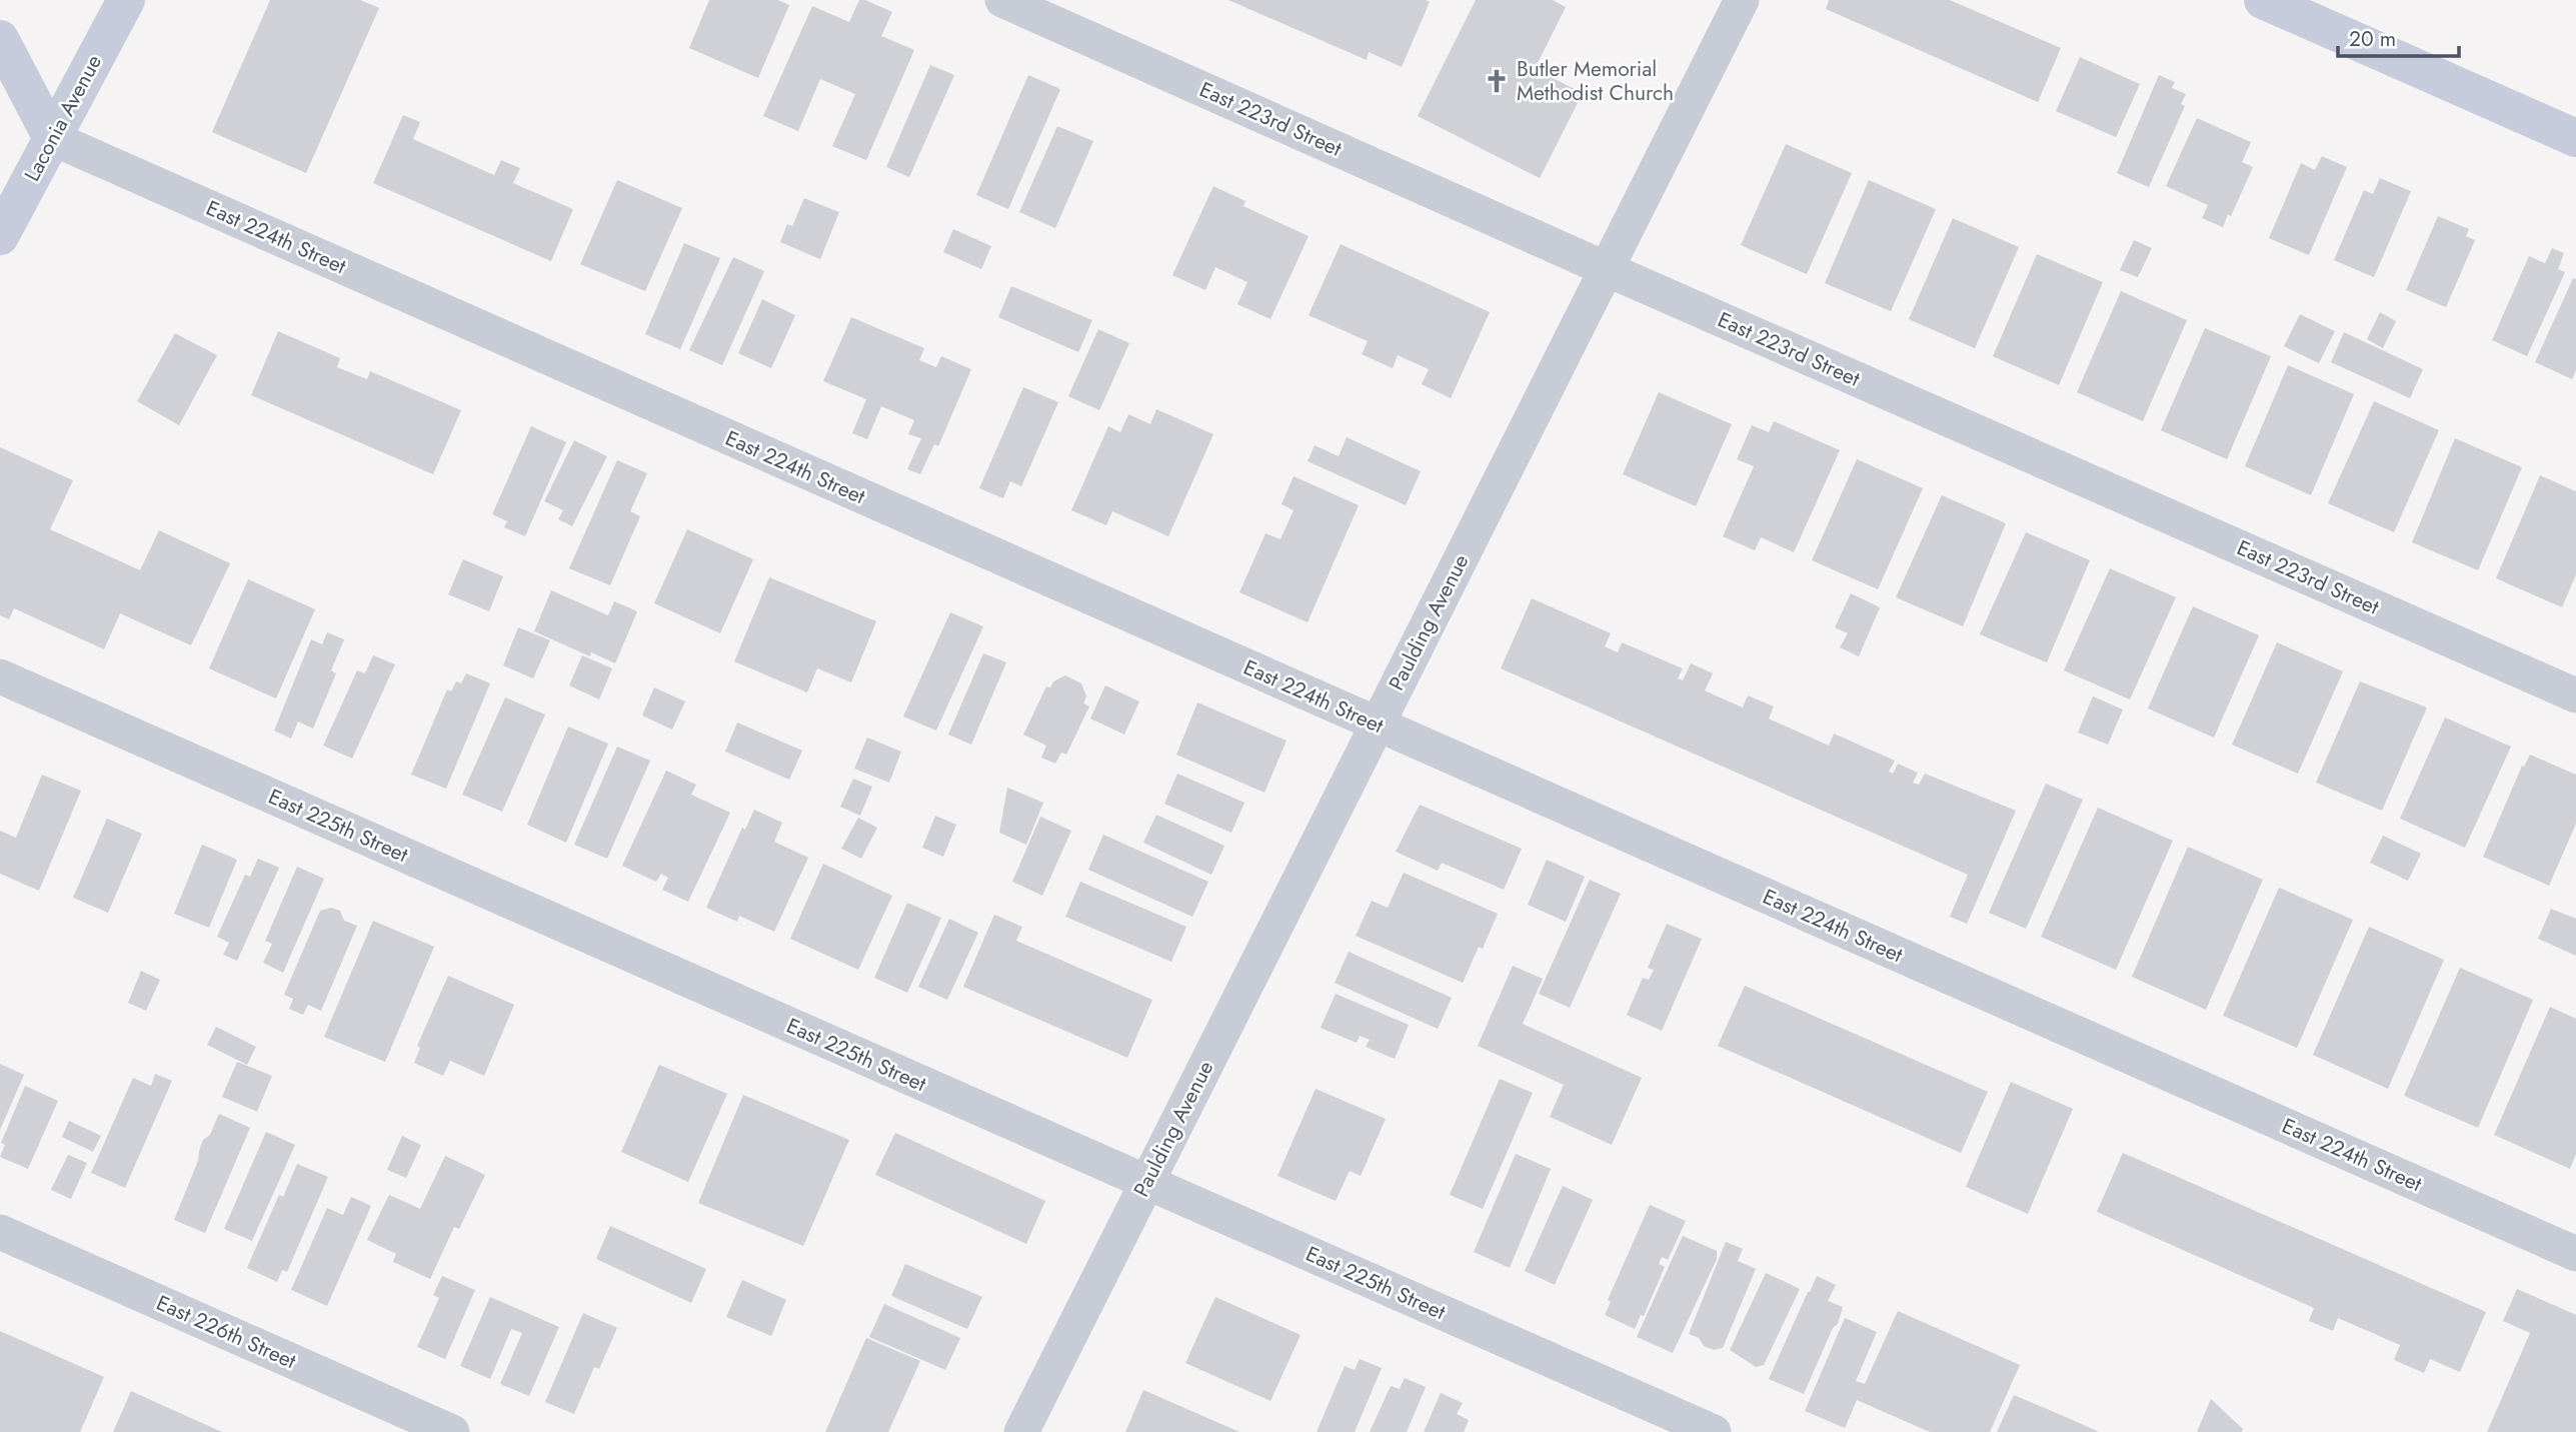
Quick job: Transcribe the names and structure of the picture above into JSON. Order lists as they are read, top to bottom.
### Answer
{
  "streets": {
    "street": [
      "Laconia Avenue",
      "East 223rd Street",
      "East 224th Street",
      "Paulding Avenue",
      "East 225th Street",
      "East 226th Street"
    ]
  },
  "crossings": [
    ["Laconia Avenue", "East 224th Street"],
    ["East 223rd Street", "Paulding Avenue"],
    ["East 224th Street", "Paulding Avenue"],
    ["Paulding Avenue", "East 225th Street"]
  ],
  "places": {
    "church": ["Butler Memorial Methodist Church"]
  },
  "scale_bar": "20 m"
}
